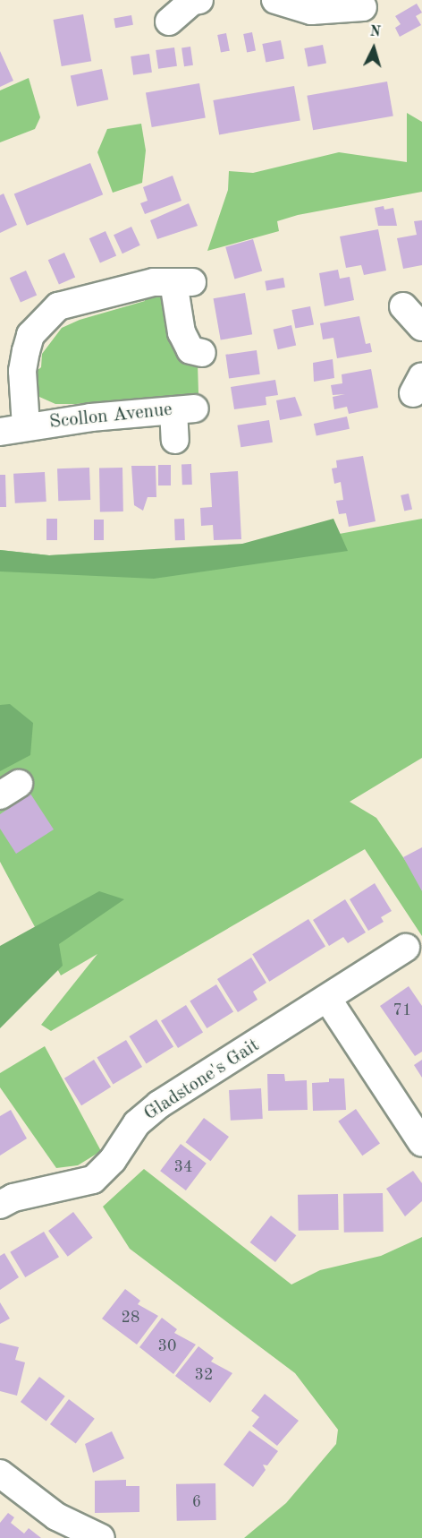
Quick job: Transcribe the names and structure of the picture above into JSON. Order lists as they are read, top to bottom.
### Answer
{
  "streets": {
    "street": ["Scollon Avenue", "Gladstone's Gait"]
  },
  "house_numbers": [
    "71",
    "34",
    "28",
    "30",
    "32",
    "6"
  ],
  "north": "top"
}
